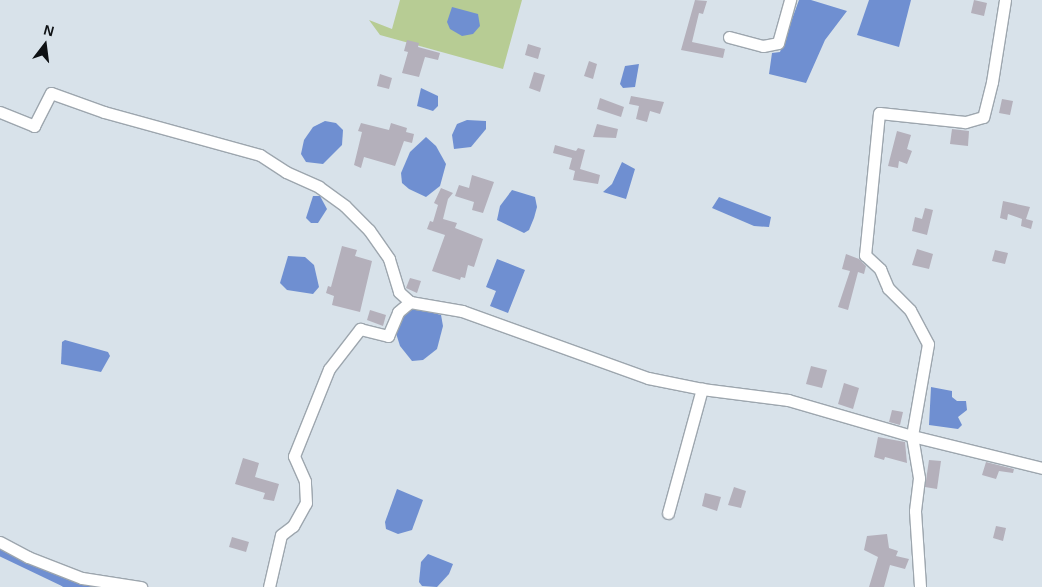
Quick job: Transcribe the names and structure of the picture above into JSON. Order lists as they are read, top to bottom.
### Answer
{
  "north": "top"
}
